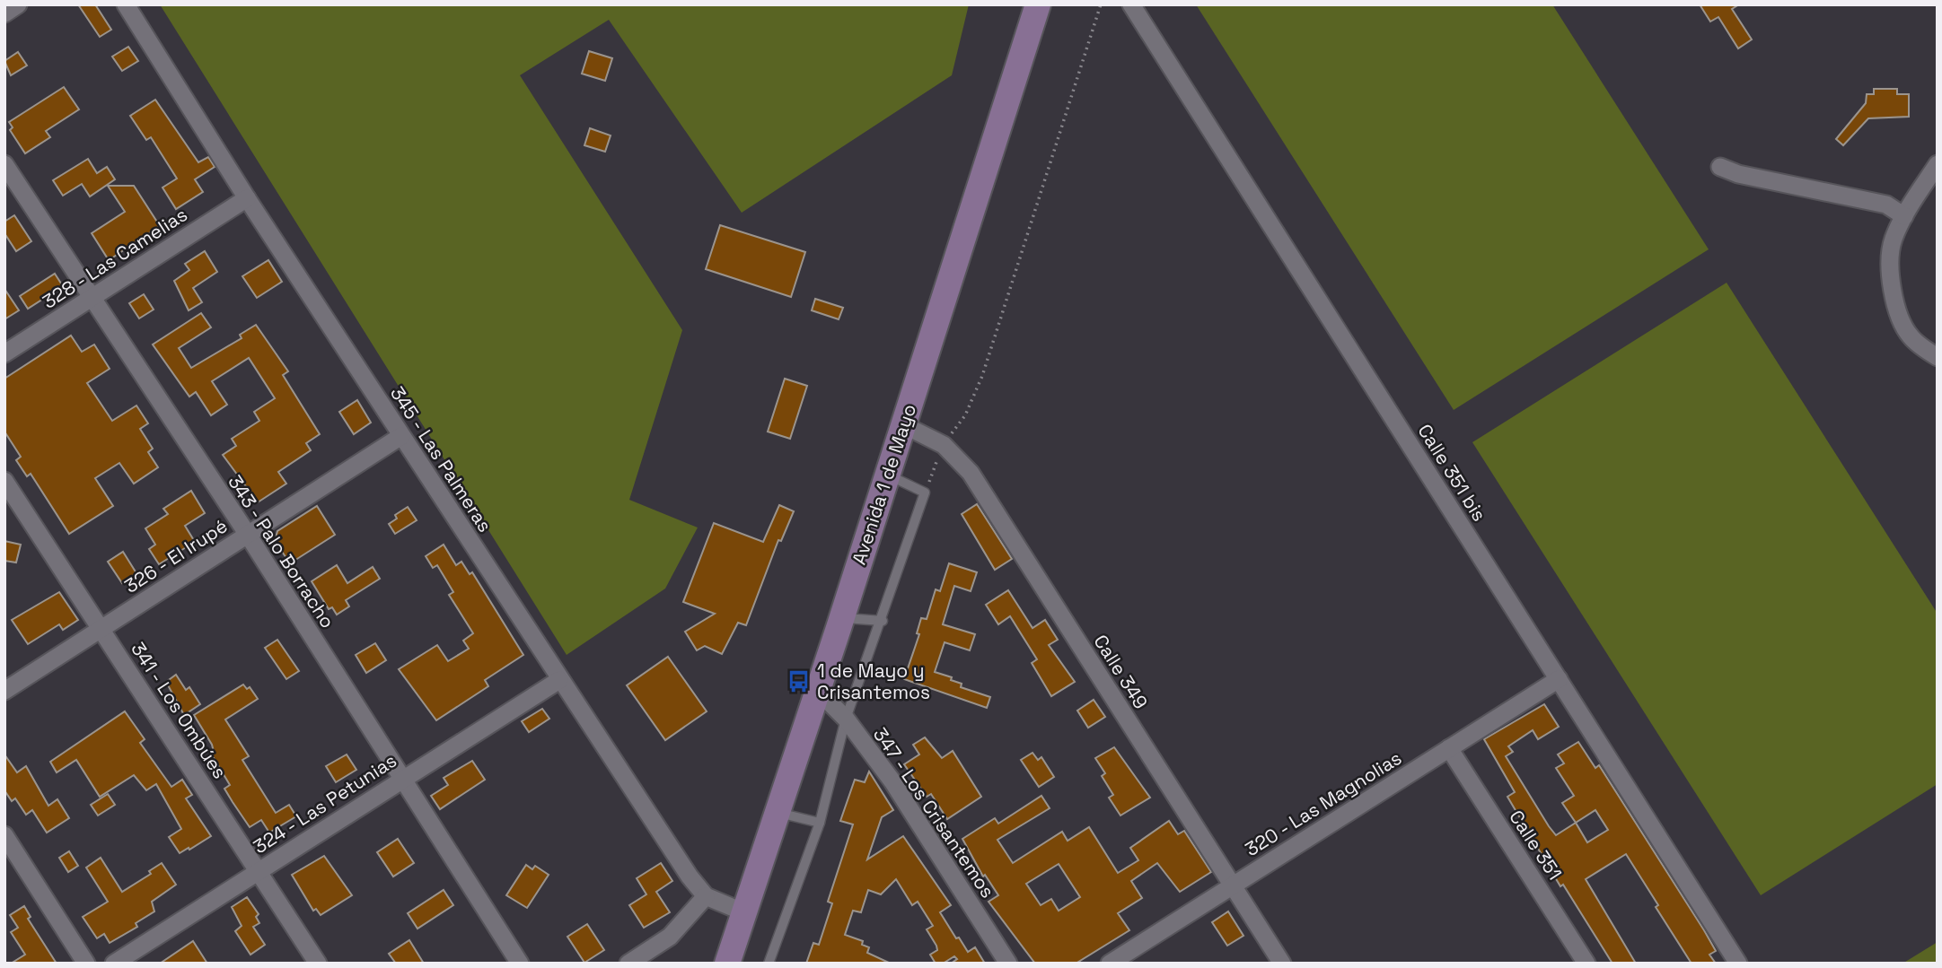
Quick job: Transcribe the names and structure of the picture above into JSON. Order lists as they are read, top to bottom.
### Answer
{
  "streets": {
    "main road": ["Avenida 1 de Mayo"],
    "street": [
      "328 - Las Camelias",
      "345 - Las Palmeras",
      "Calle 351 bis",
      "343 - Palo Borracho",
      "326 - El Irupé",
      "Calle 349",
      "341 - Los Ombúes",
      "324 - Las Petunias",
      "320 - Las Magnolias",
      "347 - Los Crisantemos",
      "Calle 351"
    ]
  },
  "crossings": [
    ["328 - Las Camelias", "345 - Las Palmeras"],
    ["328 - Las Camelias", "343 - Palo Borracho"],
    ["345 - Las Palmeras", "Avenida 1 de Mayo"],
    ["345 - Las Palmeras", "326 - El Irupé"],
    ["345 - Las Palmeras", "324 - Las Petunias"],
    ["Calle 351 bis", "320 - Las Magnolias"],
    ["Avenida 1 de Mayo", "Calle 349"],
    ["Avenida 1 de Mayo", "347 - Los Crisantemos"],
    ["343 - Palo Borracho", "326 - El Irupé"],
    ["343 - Palo Borracho", "324 - Las Petunias"],
    ["326 - El Irupé", "341 - Los Ombúes"],
    ["Calle 349", "320 - Las Magnolias"],
    ["341 - Los Ombúes", "324 - Las Petunias"],
    ["320 - Las Magnolias", "Calle 351"]
  ],
  "places": {
    "bus stop": ["1 de Mayo y Crisantemos"]
  }
}
